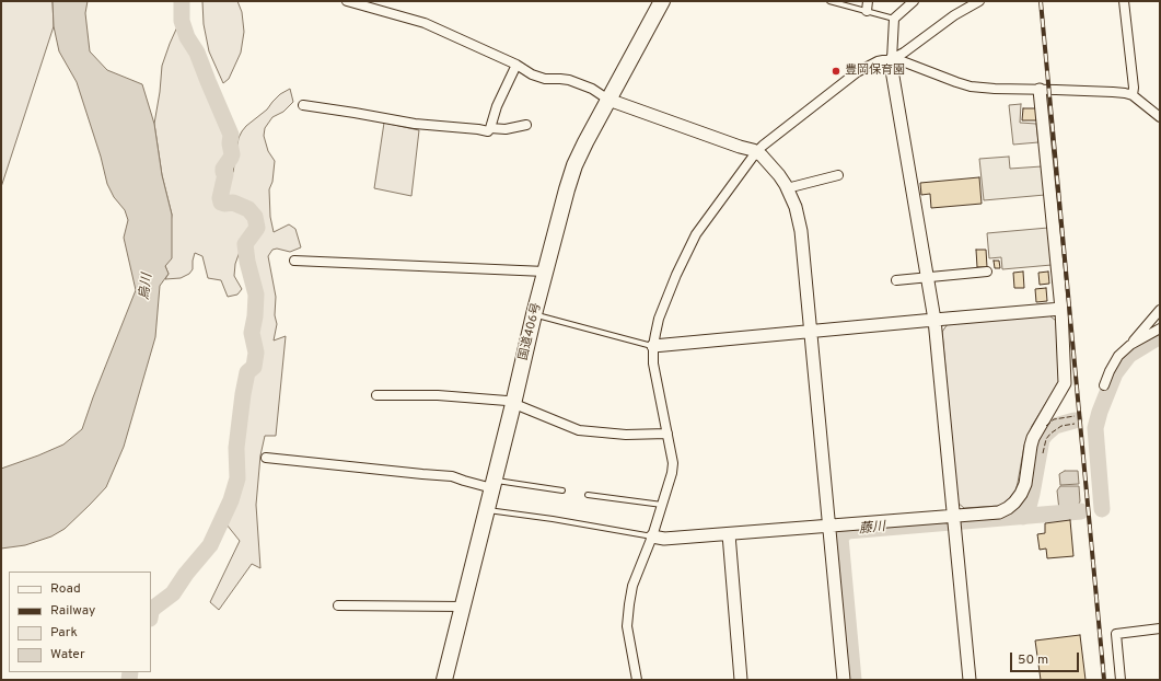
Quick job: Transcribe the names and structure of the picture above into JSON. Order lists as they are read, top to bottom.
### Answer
{
  "streets": {
    "highway": ["国道406号"]
  },
  "water": ["烏川", "藤川"],
  "places": ["豊岡保育園"],
  "legend": [
    "Road",
    "Railway",
    "Park",
    "Water"
  ],
  "scale_bar": "50 m"
}
